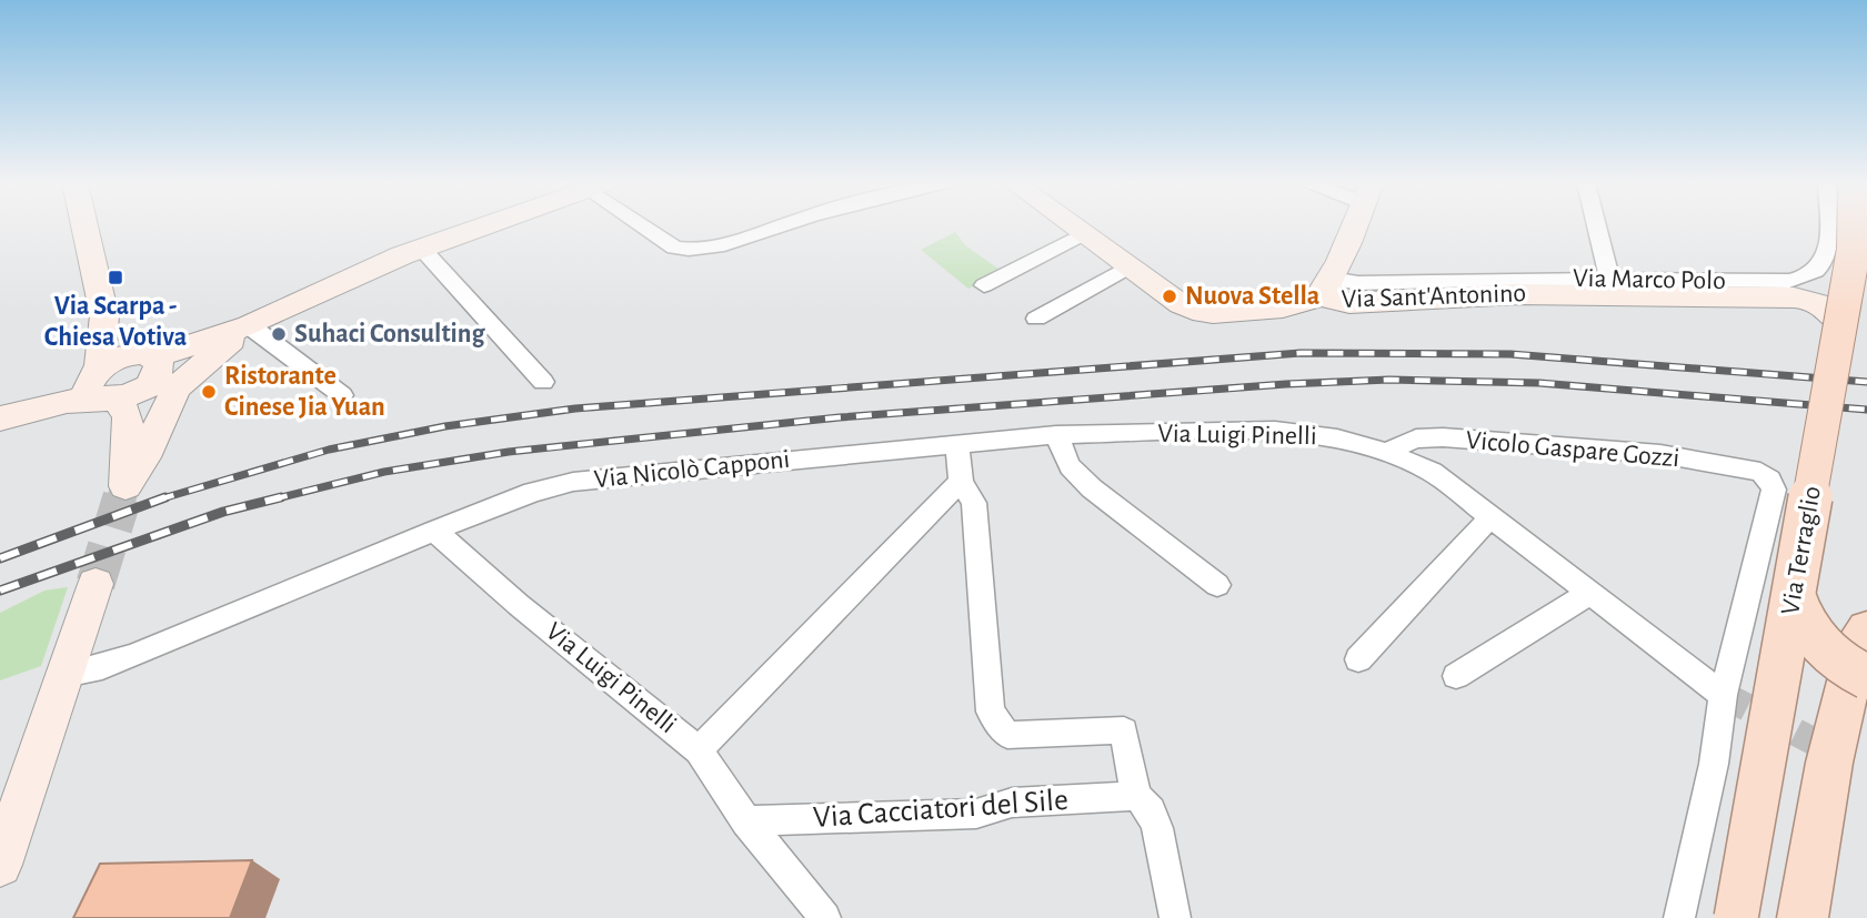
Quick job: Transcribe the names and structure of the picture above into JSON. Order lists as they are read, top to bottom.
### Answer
{
  "streets": {
    "main road": ["Via Terraglio"],
    "street": [
      "Via Marco Polo",
      "Via Sant'Antonino",
      "Via Luigi Pinelli",
      "Vicolo Gaspare Gozzi",
      "Via Nicolò Capponi",
      "Via Cacciatori del Sile"
    ]
  },
  "crossings": [
    ["Via Marco Polo", "Via Sant'Antonino"],
    ["Via Sant'Antonino", "Via Terraglio"],
    ["Via Luigi Pinelli", "Vicolo Gaspare Gozzi"],
    ["Via Luigi Pinelli", "Via Nicolò Capponi"]
  ],
  "places": {
    "transit": ["Via Scarpa - Chiesa Votiva"],
    "other": ["Nuova Stella", "Suhaci Consulting", "Ristorante Cinese Jia Yuan"]
  }
}
